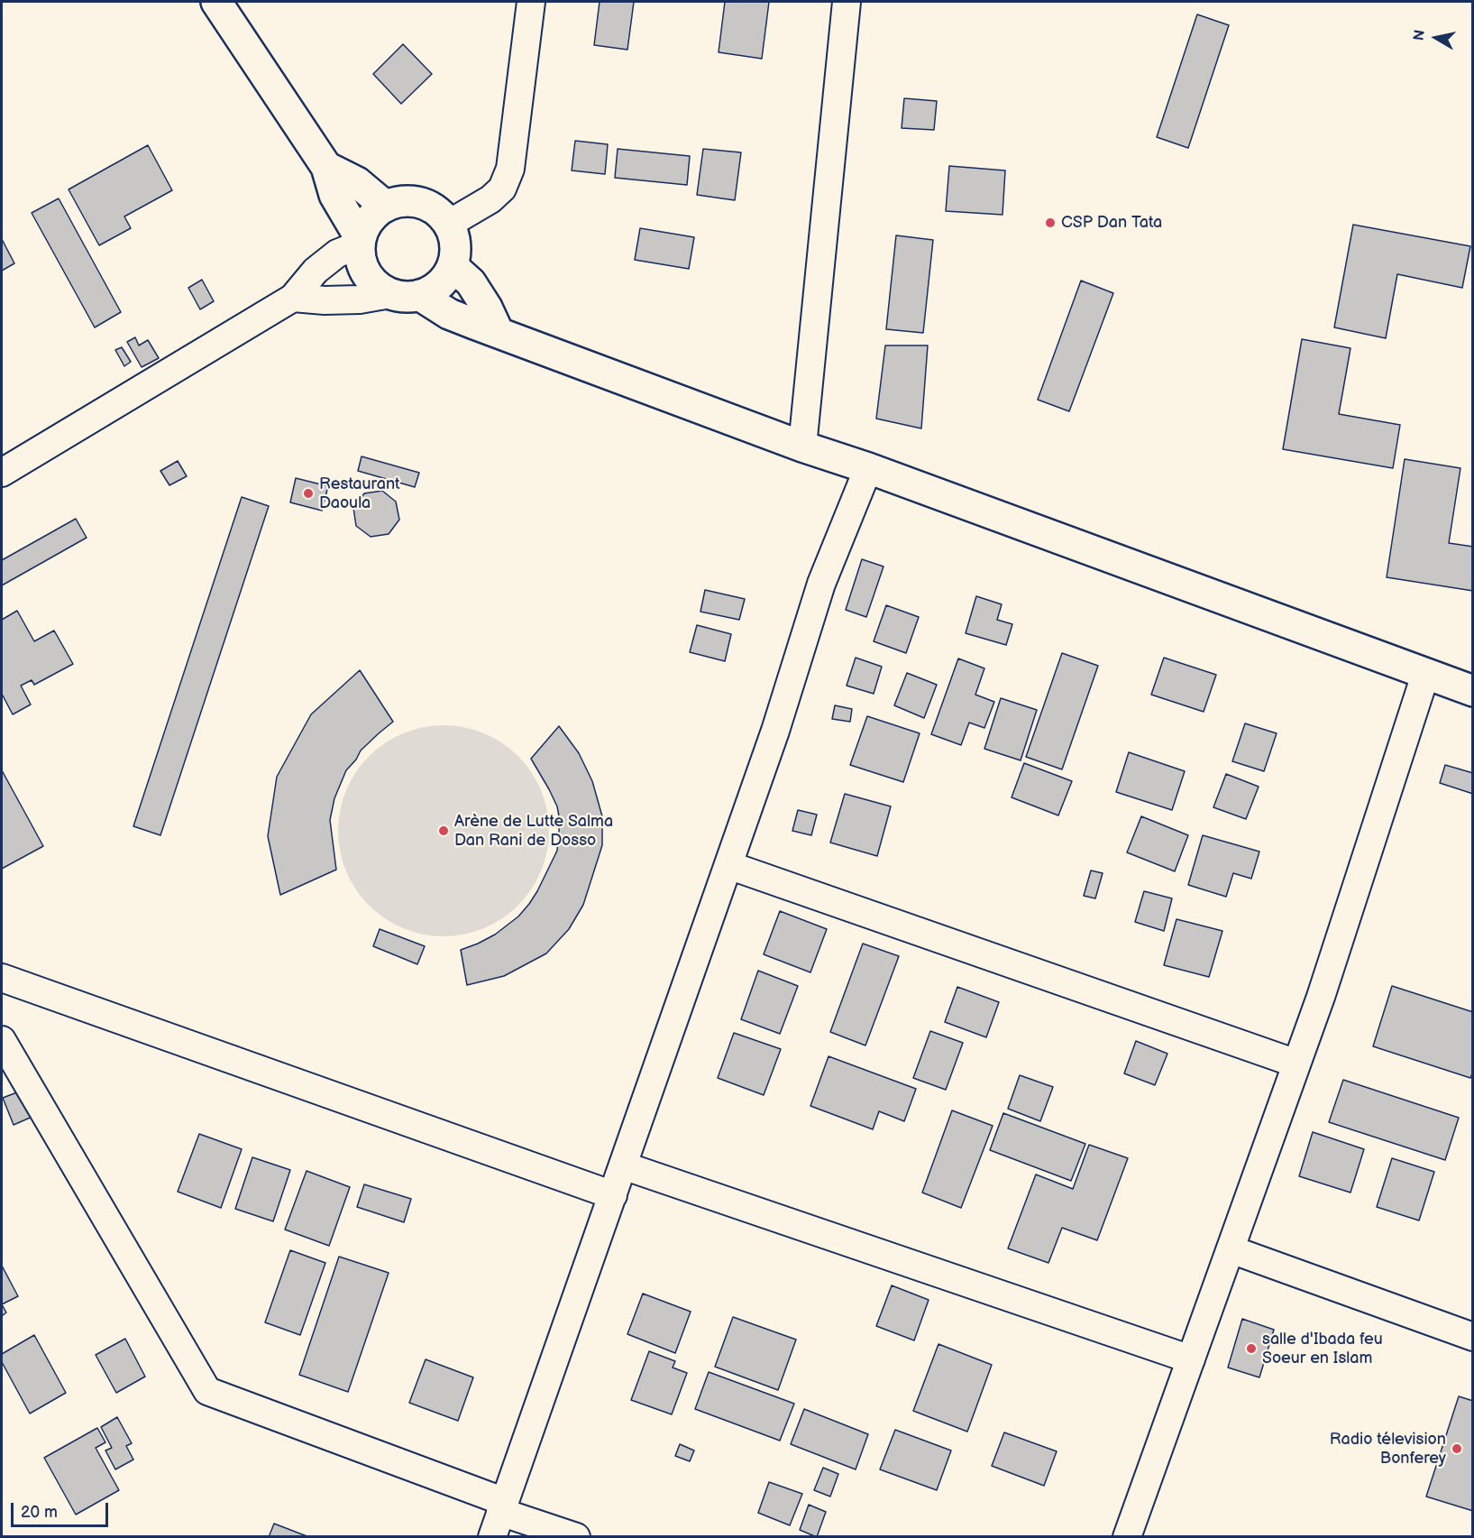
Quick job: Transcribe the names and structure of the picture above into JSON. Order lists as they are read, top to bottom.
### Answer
{
  "places": [
    "CSP Dan Tata",
    "Restaurant Daoula",
    "Arène de Lutte Salma Dan Rani de Dosso",
    "salle d'Ibada feu Soeur en Islam",
    "Radio télevision Bonferey"
  ],
  "scale_bar": "20 m",
  "north": "left"
}
